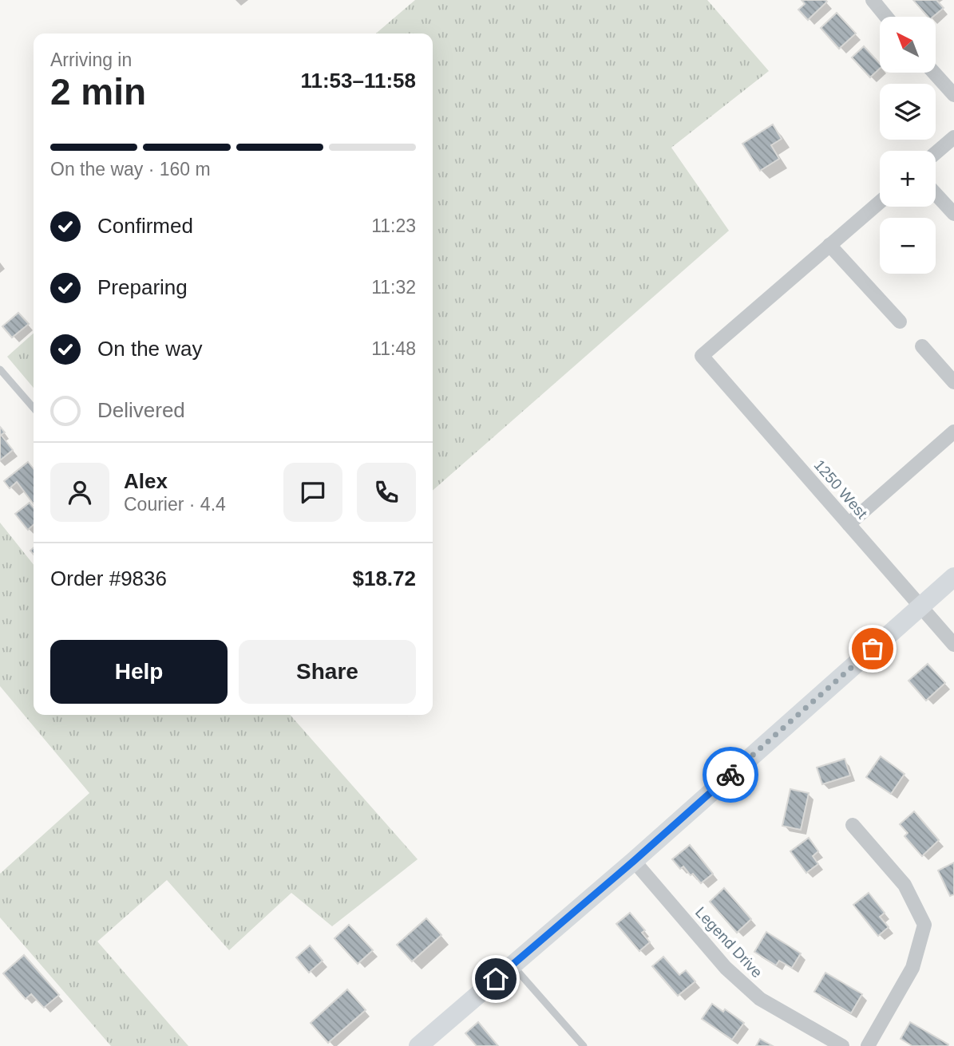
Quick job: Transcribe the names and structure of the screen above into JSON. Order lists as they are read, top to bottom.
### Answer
{
  "streets": {
    "street": ["1250 West", "Legend Drive"]
  },
  "north": "top left",
  "page": {
    "map_buttons": ["+", "−"],
    "heading": ["2 min", "Arriving in", "11:53–11:58"],
    "panel": [
      "Alex",
      "Courier · 4.4",
      "Order #9836",
      "$18.72"
    ],
    "bar": "On the way · 160 m",
    "list": [
      ["Confirmed", "11:23"],
      ["Preparing", "11:32"],
      ["On the way", "11:48"],
      "Delivered"
    ],
    "buttons": ["Help", "Share"]
  }
}
